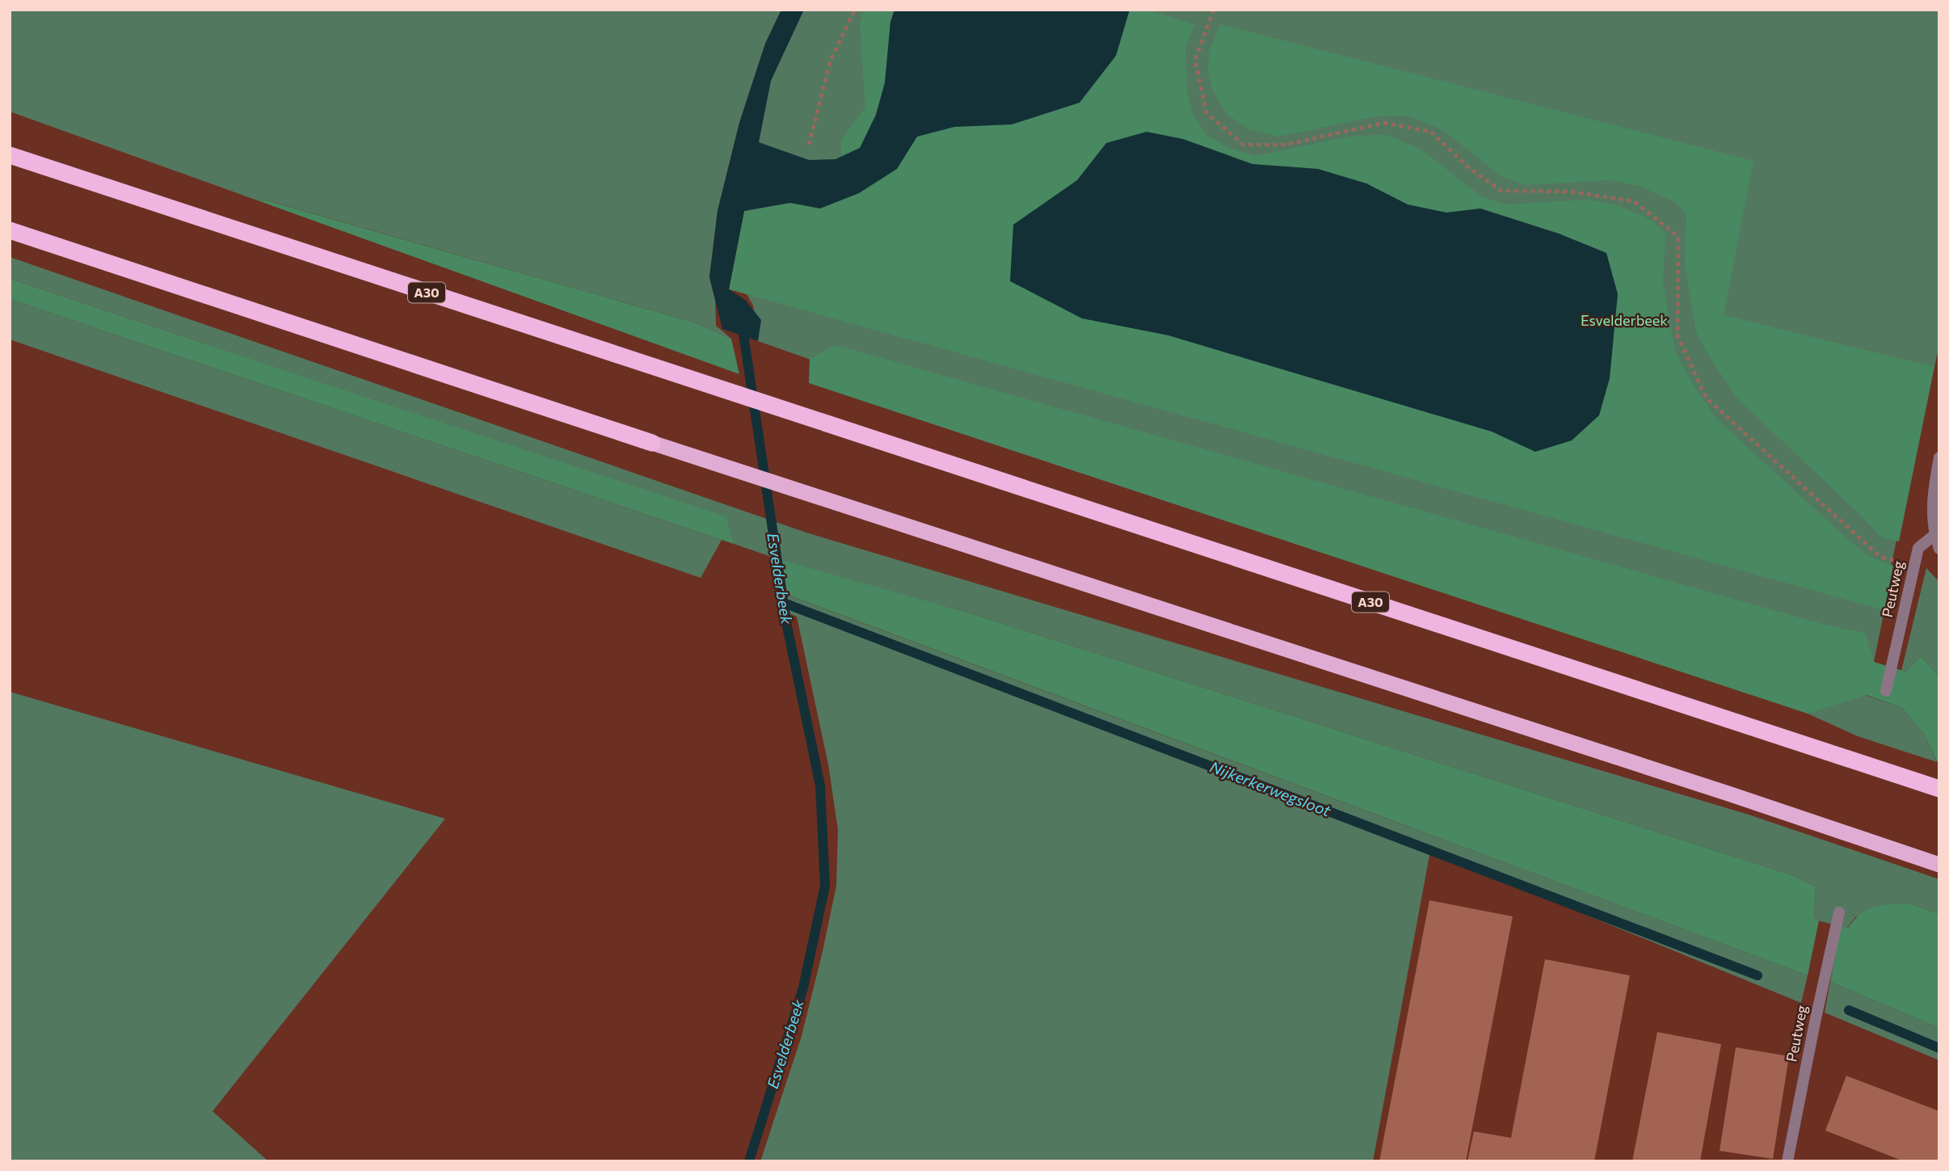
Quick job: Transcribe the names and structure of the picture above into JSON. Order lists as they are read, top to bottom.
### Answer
{
  "streets": {
    "highway": ["A30"],
    "street": ["Peutweg"]
  },
  "water": ["Esvelderbeek", "Nijkerkerwegsloot"],
  "parks": ["Esvelderbeek"]
}
